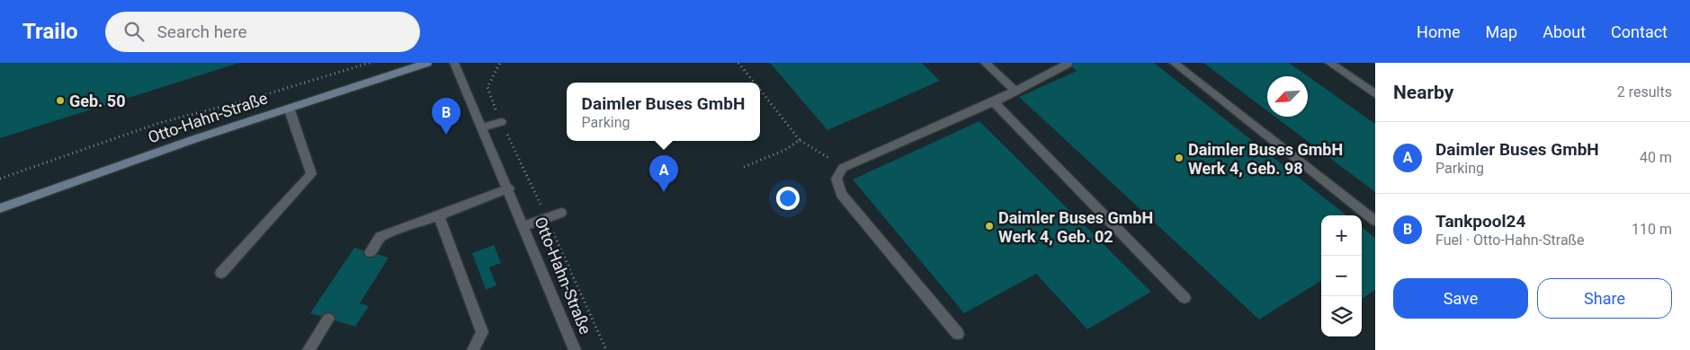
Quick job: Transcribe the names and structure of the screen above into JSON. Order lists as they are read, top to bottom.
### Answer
{
  "streets": {
    "street": ["Otto-Hahn-Straße"]
  },
  "places": ["Geb. 50", "Daimler Buses GmbH Werk 4, Geb. 98", "Daimler Buses GmbH Werk 4, Geb. 02"],
  "north": "bottom left",
  "page": {
    "header": "Trailo",
    "search": "Search here",
    "nav": [
      "Home",
      "Map",
      "About",
      "Contact"
    ],
    "heading": ["Nearby", "2 results"],
    "popup": ["Daimler Buses GmbH", "Parking"],
    "pins": ["B", "A"],
    "list": [
      {
        "mark": "A",
        "name": "Daimler Buses GmbH",
        "note": "Parking",
        "value": "40 m"
      },
      {
        "mark": "B",
        "name": "Tankpool24",
        "note": "Fuel · Otto-Hahn-Straße",
        "value": "110 m"
      }
    ],
    "map_buttons": ["+", "−"],
    "buttons": ["Save", "Share"]
  }
}
